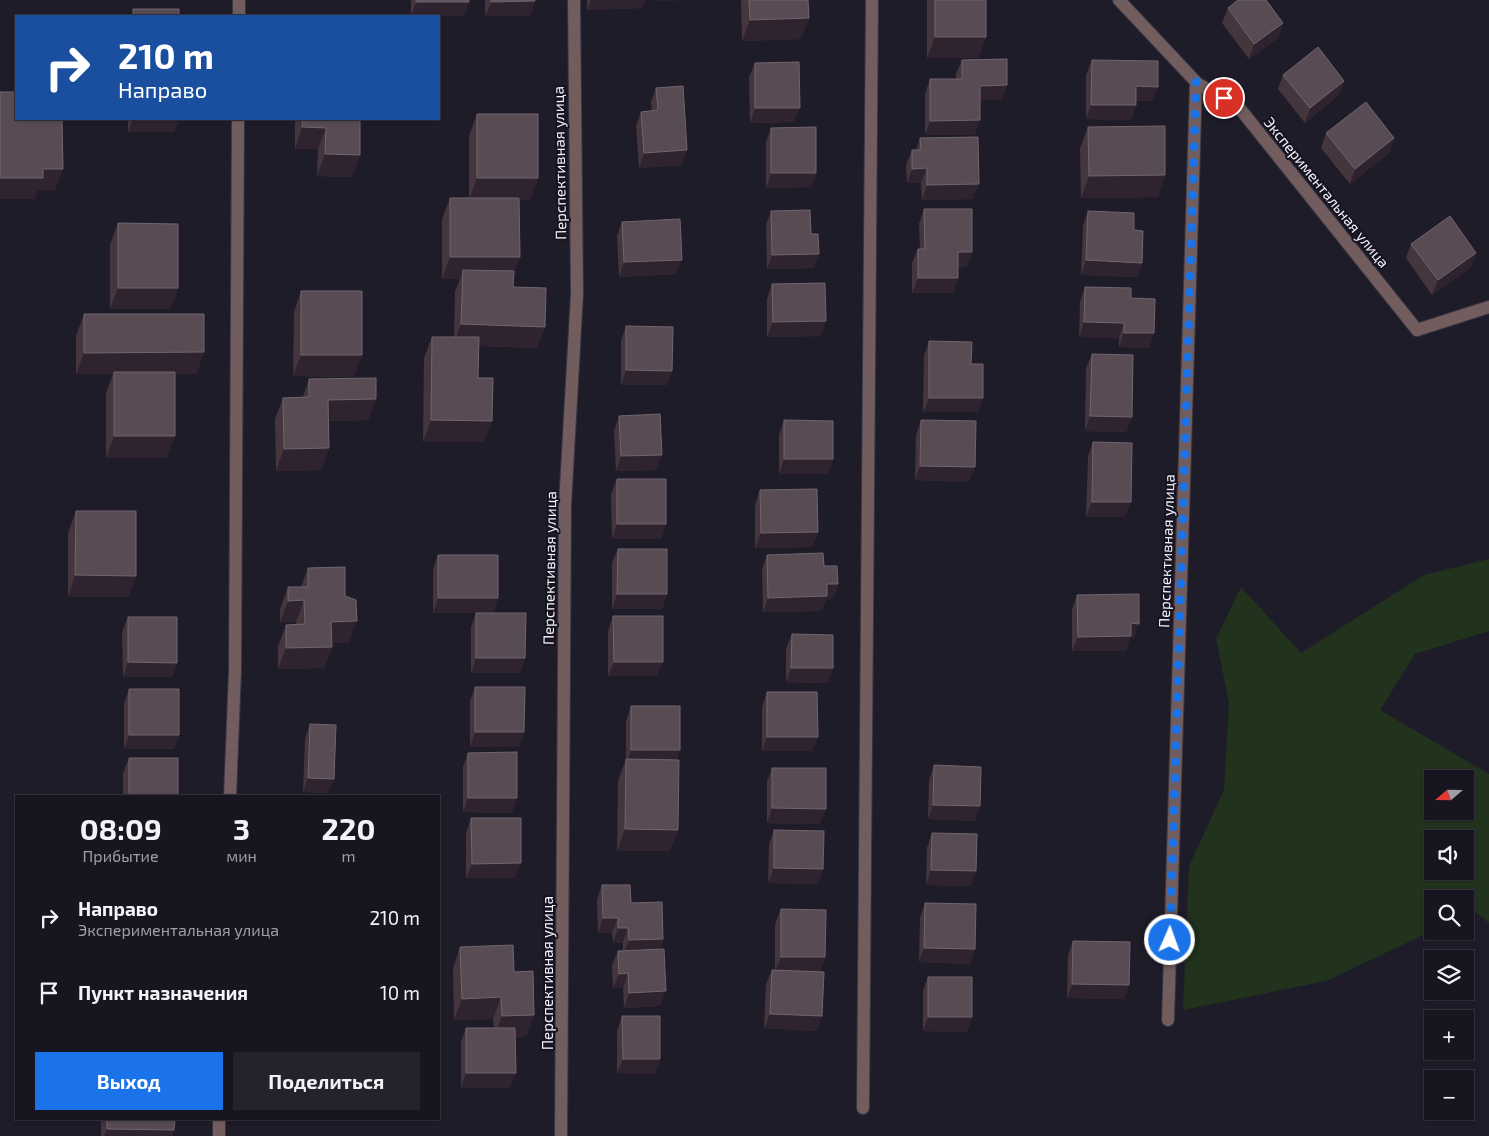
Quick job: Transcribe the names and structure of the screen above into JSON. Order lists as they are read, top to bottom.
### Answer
{
  "streets": {
    "street": ["Перспективная улица", "Экспериментальная улица"]
  },
  "crossings": [
    ["Перспективная улица", "Экспериментальная улица"]
  ],
  "north": "left",
  "page": {
    "turn": ["210 m", "Направо"],
    "map_buttons": ["+", "−"],
    "eta": [
      "08:09",
      "Прибытие",
      "3",
      "мин",
      "220",
      "m"
    ],
    "list": [
      {
        "name": "Направо",
        "note": "Экспериментальная улица",
        "value": "210 m"
      },
      {
        "name": "Пункт назначения",
        "value": "10 m"
      }
    ],
    "buttons": ["Выход", "Поделиться"]
  }
}
